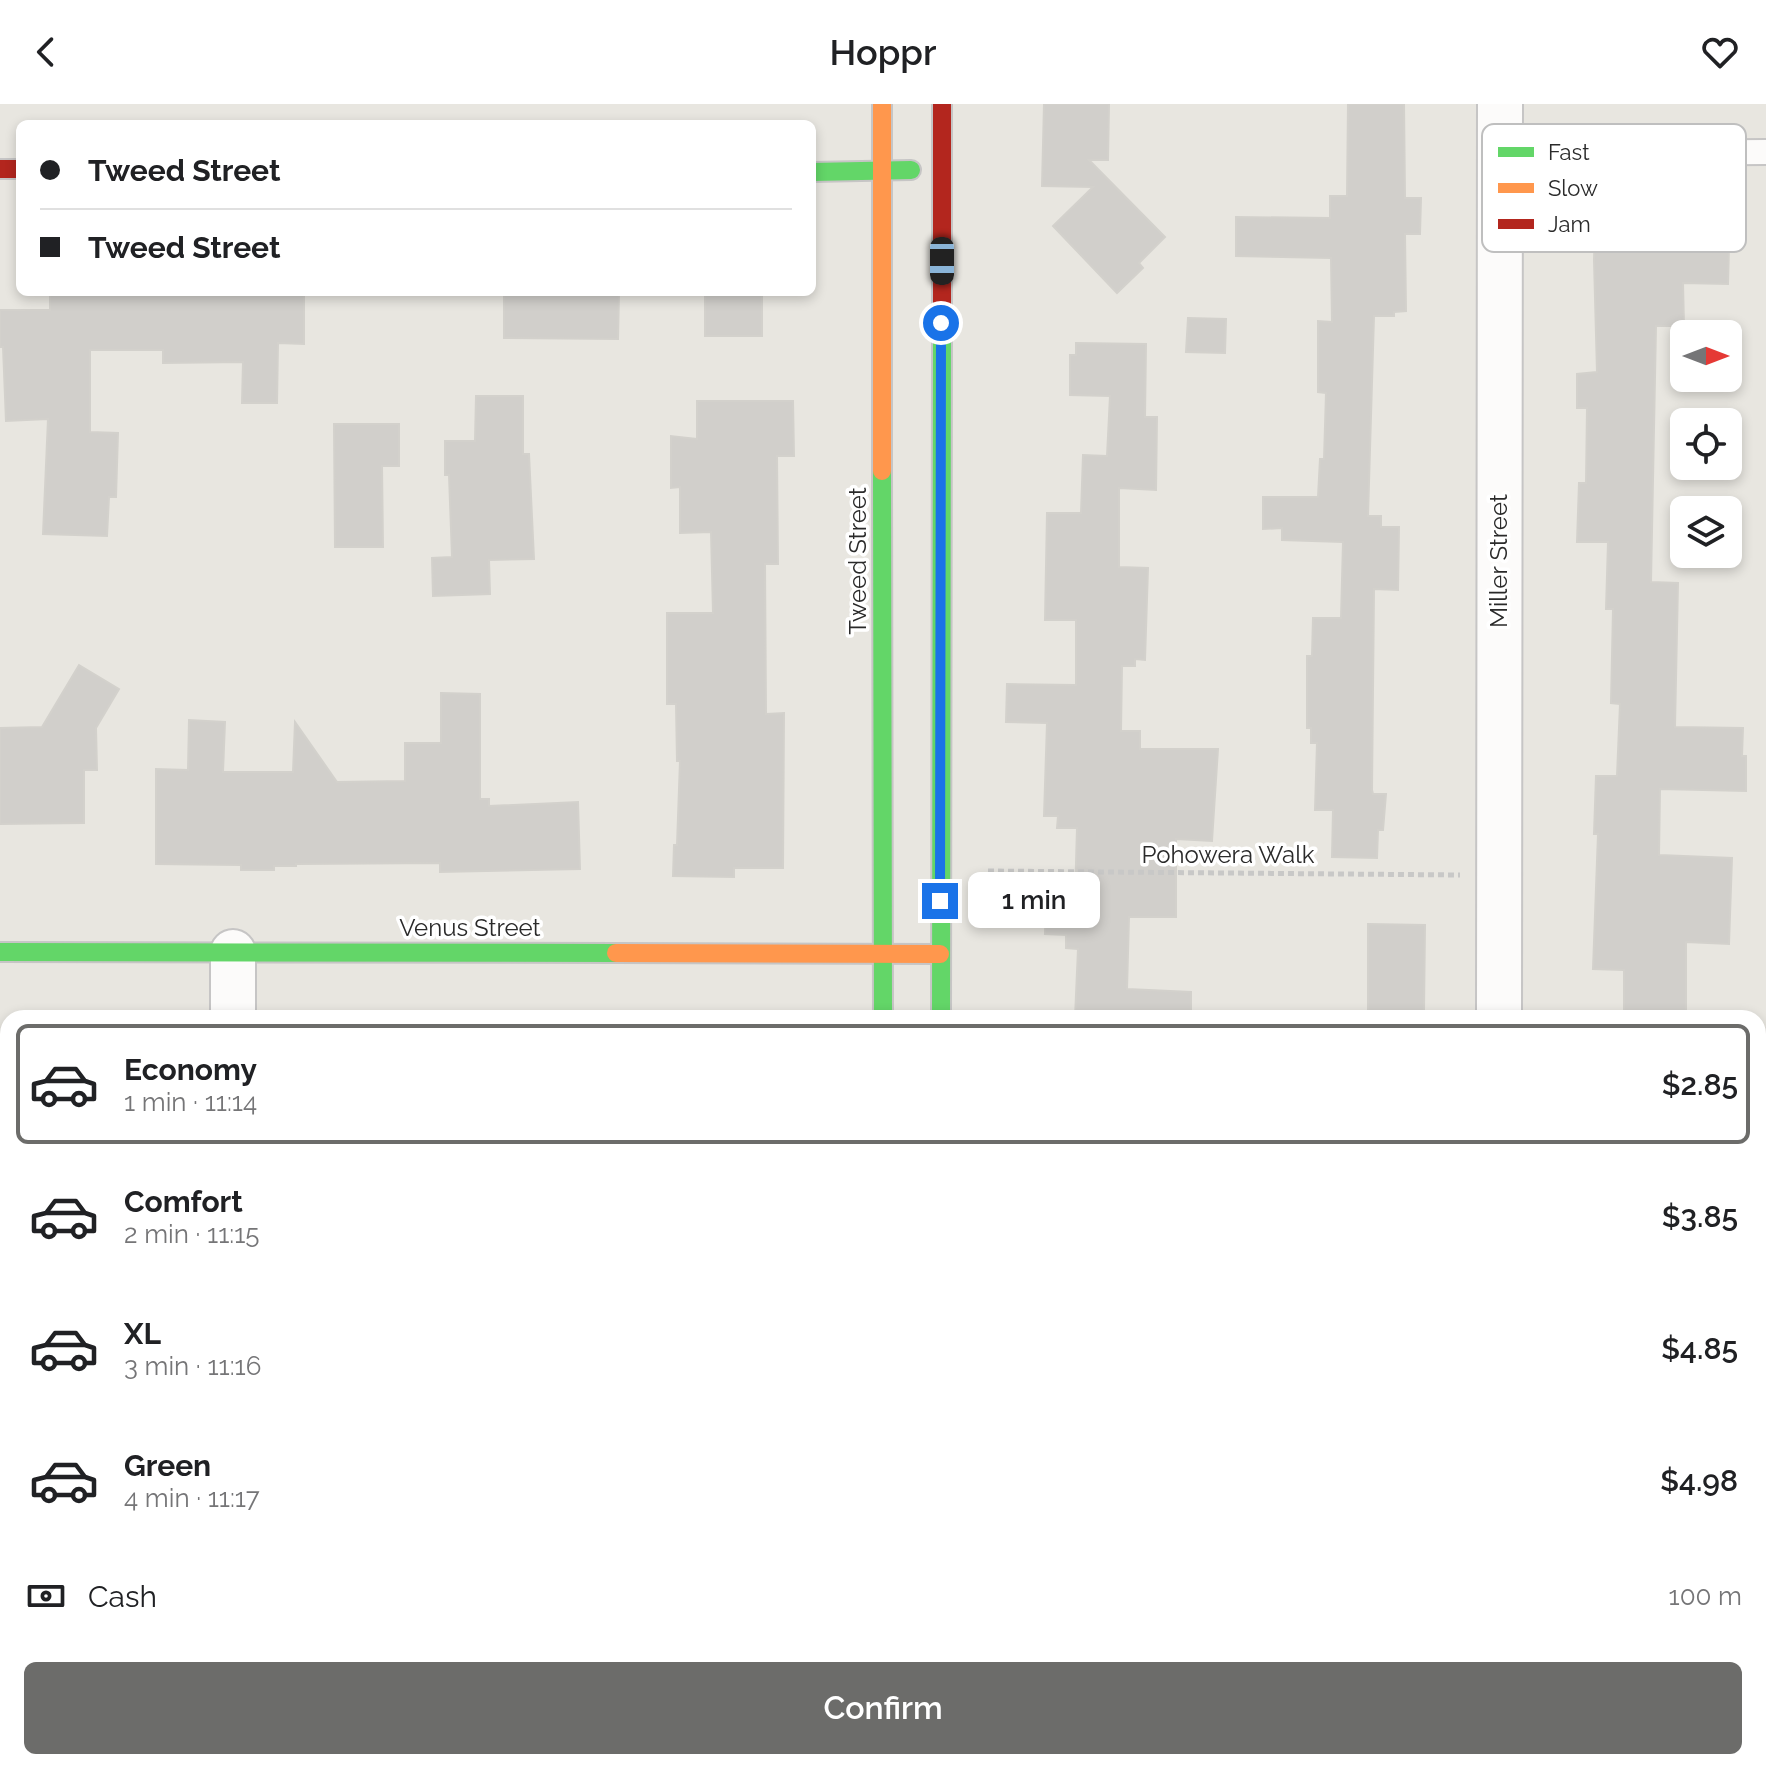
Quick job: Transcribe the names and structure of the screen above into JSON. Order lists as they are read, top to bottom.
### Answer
{
  "streets": {
    "main road": ["Tweed Street", "Venus Street"],
    "street": ["Miller Street"],
    "path": ["Pohowera Walk"]
  },
  "crossings": [
    ["Tweed Street", "Venus Street"]
  ],
  "legend": ["Fast", "Slow", "Jam"],
  "north": "right",
  "page": {
    "header": "Hoppr",
    "banner": ["Tweed Street", "Tweed Street"],
    "bubble": "1 min",
    "list": [
      {
        "name": "Economy",
        "note": "1 min · 11:14",
        "value": "$2.85"
      },
      {
        "name": "Comfort",
        "note": "2 min · 11:15",
        "value": "$3.85"
      },
      {
        "name": "XL",
        "note": "3 min · 11:16",
        "value": "$4.85"
      },
      {
        "name": "Green",
        "note": "4 min · 11:17",
        "value": "$4.98"
      }
    ],
    "pay": ["Cash", "100 m"],
    "buttons": "Confirm"
  }
}
